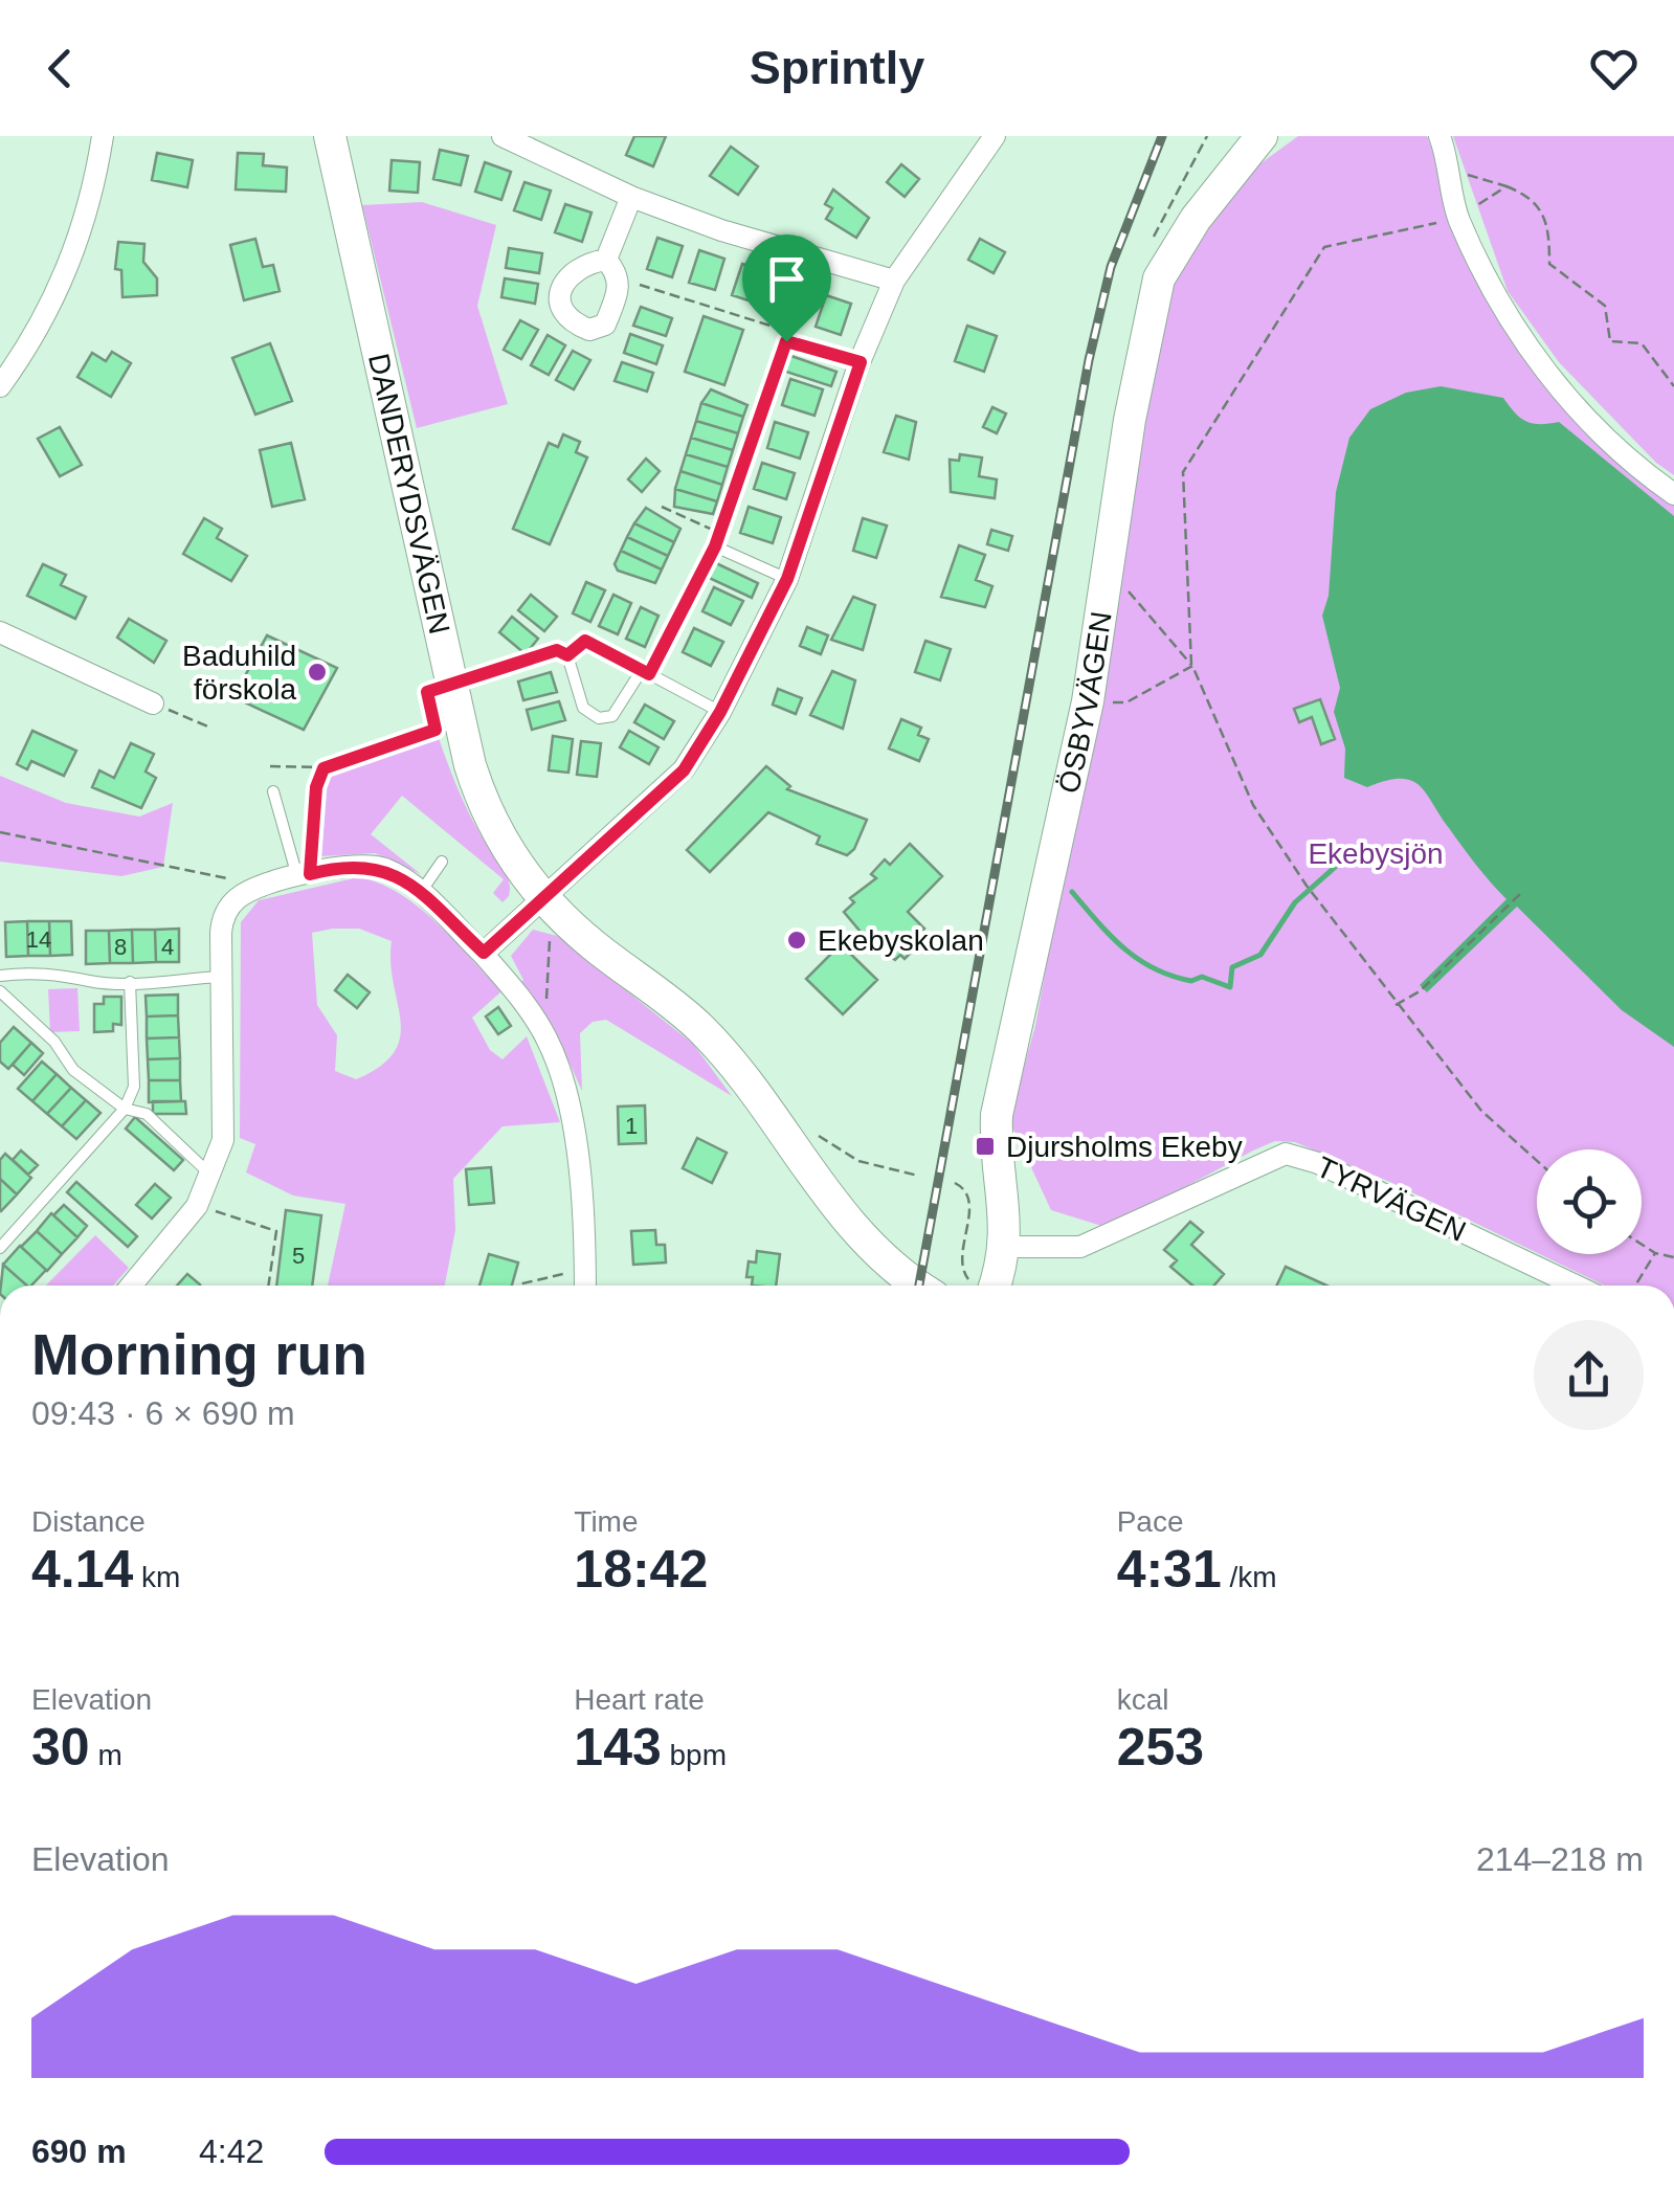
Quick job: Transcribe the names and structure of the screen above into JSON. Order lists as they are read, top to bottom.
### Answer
{
  "streets": {
    "street": ["DANDERYDSVÄGEN", "ÖSBYVÄGEN", "TYRVÄGEN"]
  },
  "crossings": [
    ["ÖSBYVÄGEN", "TYRVÄGEN"]
  ],
  "parks": ["Ekebysjön"],
  "places": {
    "other": ["Baduhild förskola", "Ekebyskolan"],
    "transit": ["Djursholms Ekeby"]
  },
  "house_numbers": [
    "14",
    "8",
    "4",
    "1",
    "5"
  ],
  "page": {
    "header": "Sprintly",
    "heading": ["Morning run", "09:43 · 6 × 690 m"],
    "stats": [
      ["Distance", "4.14 km"],
      ["Time", "18:42"],
      ["Pace", "4:31 /km"],
      ["Elevation", "30 m"],
      ["Heart rate", "143 bpm"],
      ["kcal", "253"]
    ],
    "chart": ["Elevation", "214–218 m"],
    "list": [
      {
        "name": "690 m",
        "note": "4:42"
      }
    ]
  }
}
